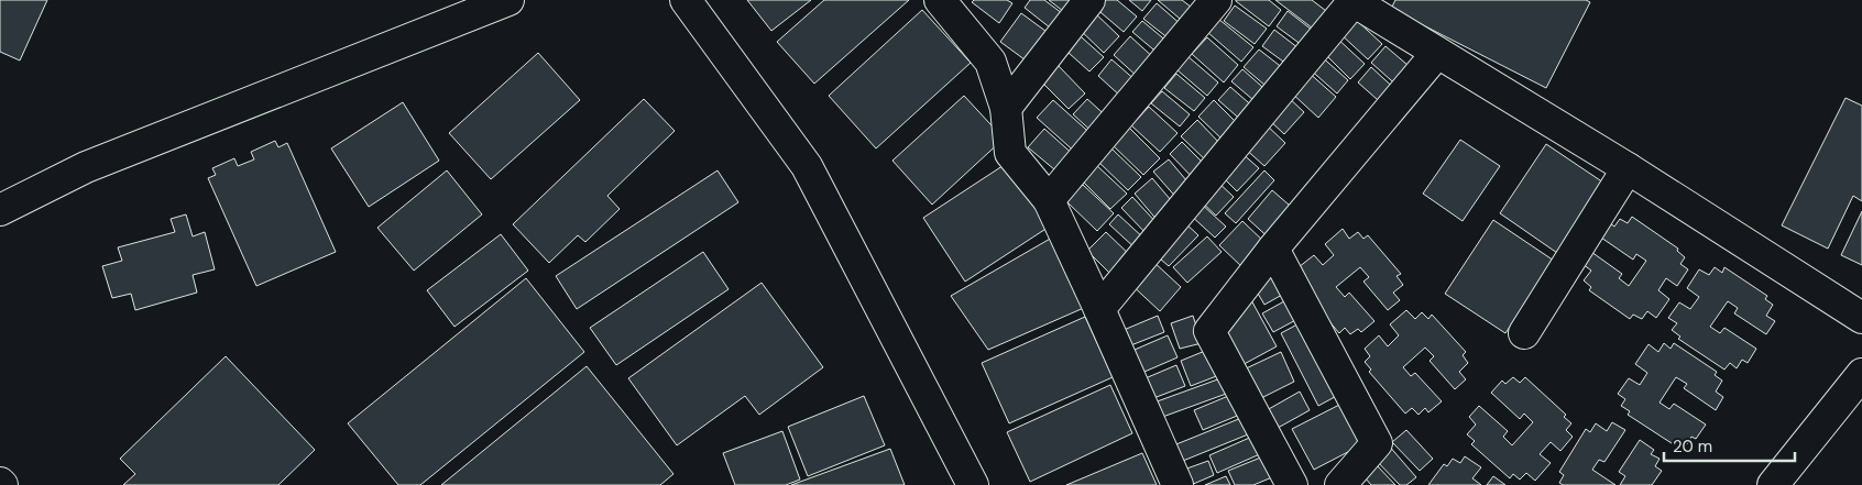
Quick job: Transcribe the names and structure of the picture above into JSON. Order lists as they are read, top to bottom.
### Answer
{
  "scale_bar": "20 m"
}
